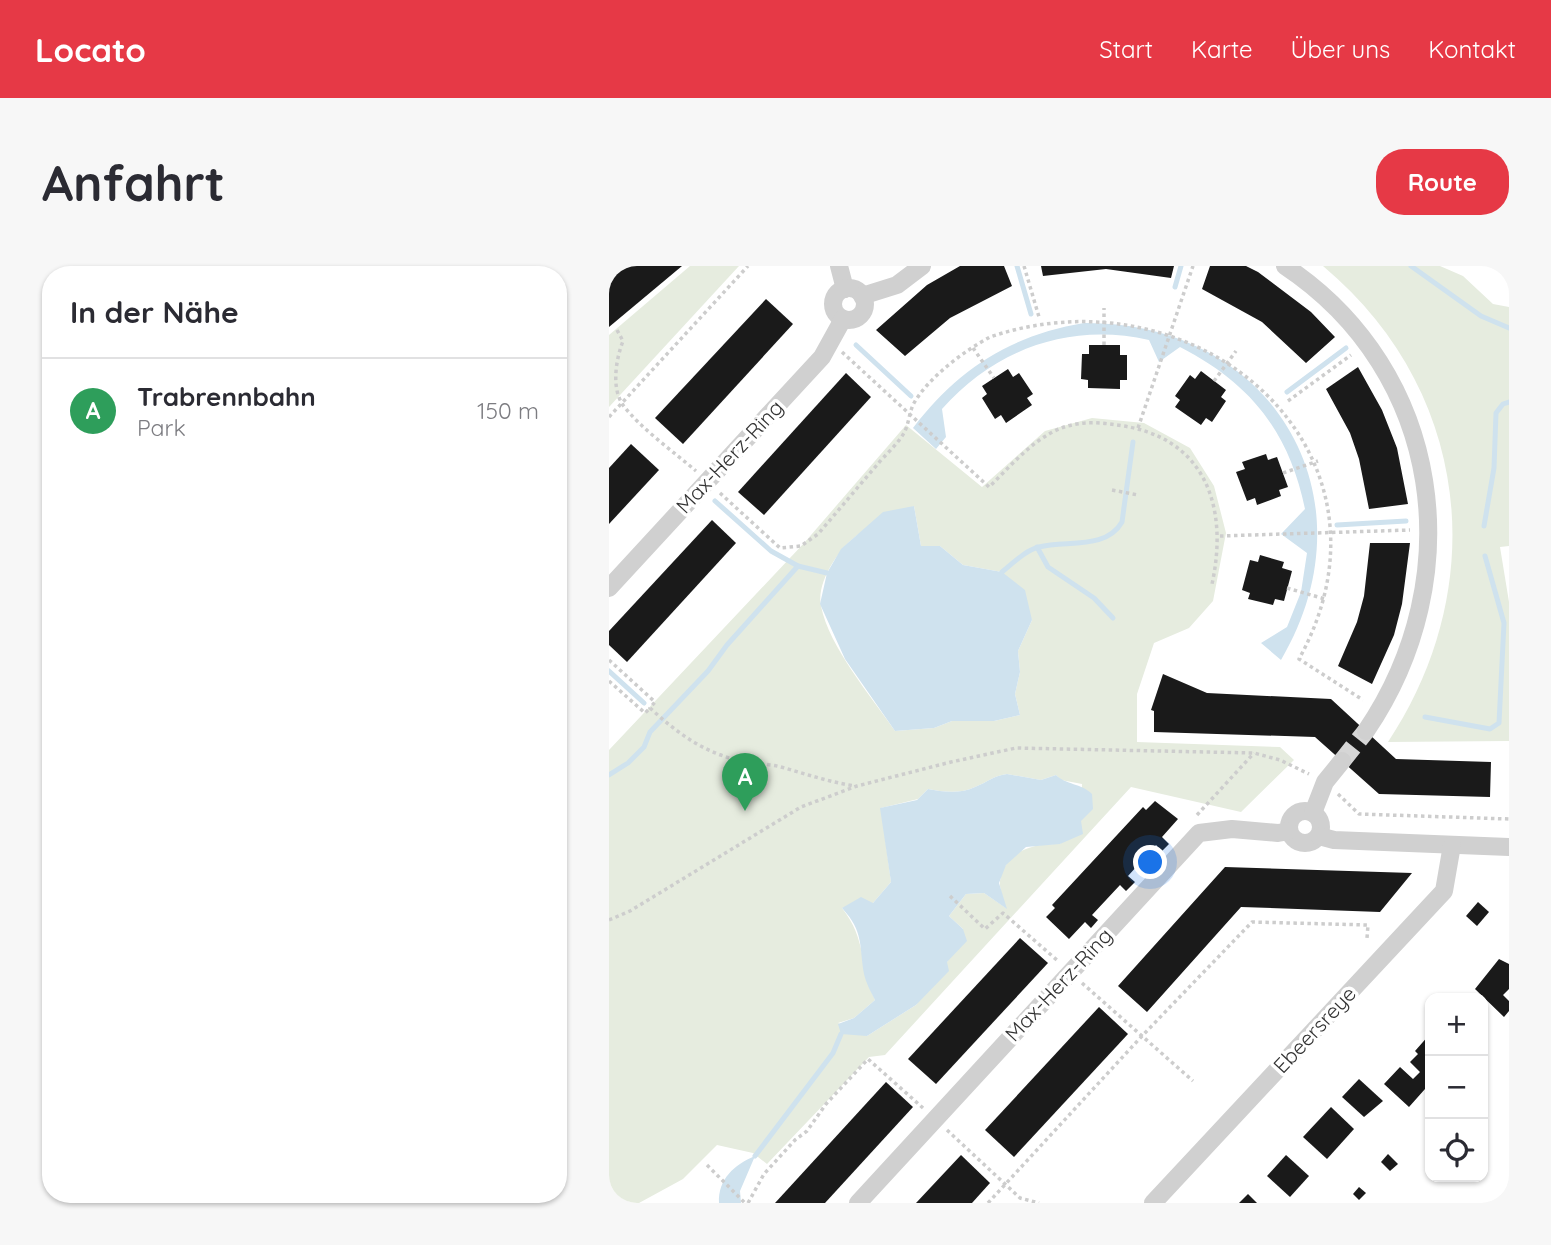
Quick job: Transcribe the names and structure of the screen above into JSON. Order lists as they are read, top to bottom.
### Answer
{
  "streets": {
    "street": ["Max-Herz-Ring", "Ebeersreye"]
  },
  "page": {
    "header": "Locato",
    "nav": [
      "Start",
      "Karte",
      "Über uns",
      "Kontakt"
    ],
    "buttons": "Route",
    "title": "Anfahrt",
    "heading": "In der Nähe",
    "list": [
      {
        "mark": "A",
        "name": "Trabrennbahn",
        "note": "Park",
        "value": "150 m"
      }
    ],
    "pins": "A",
    "map_buttons": ["+", "−"]
  }
}
